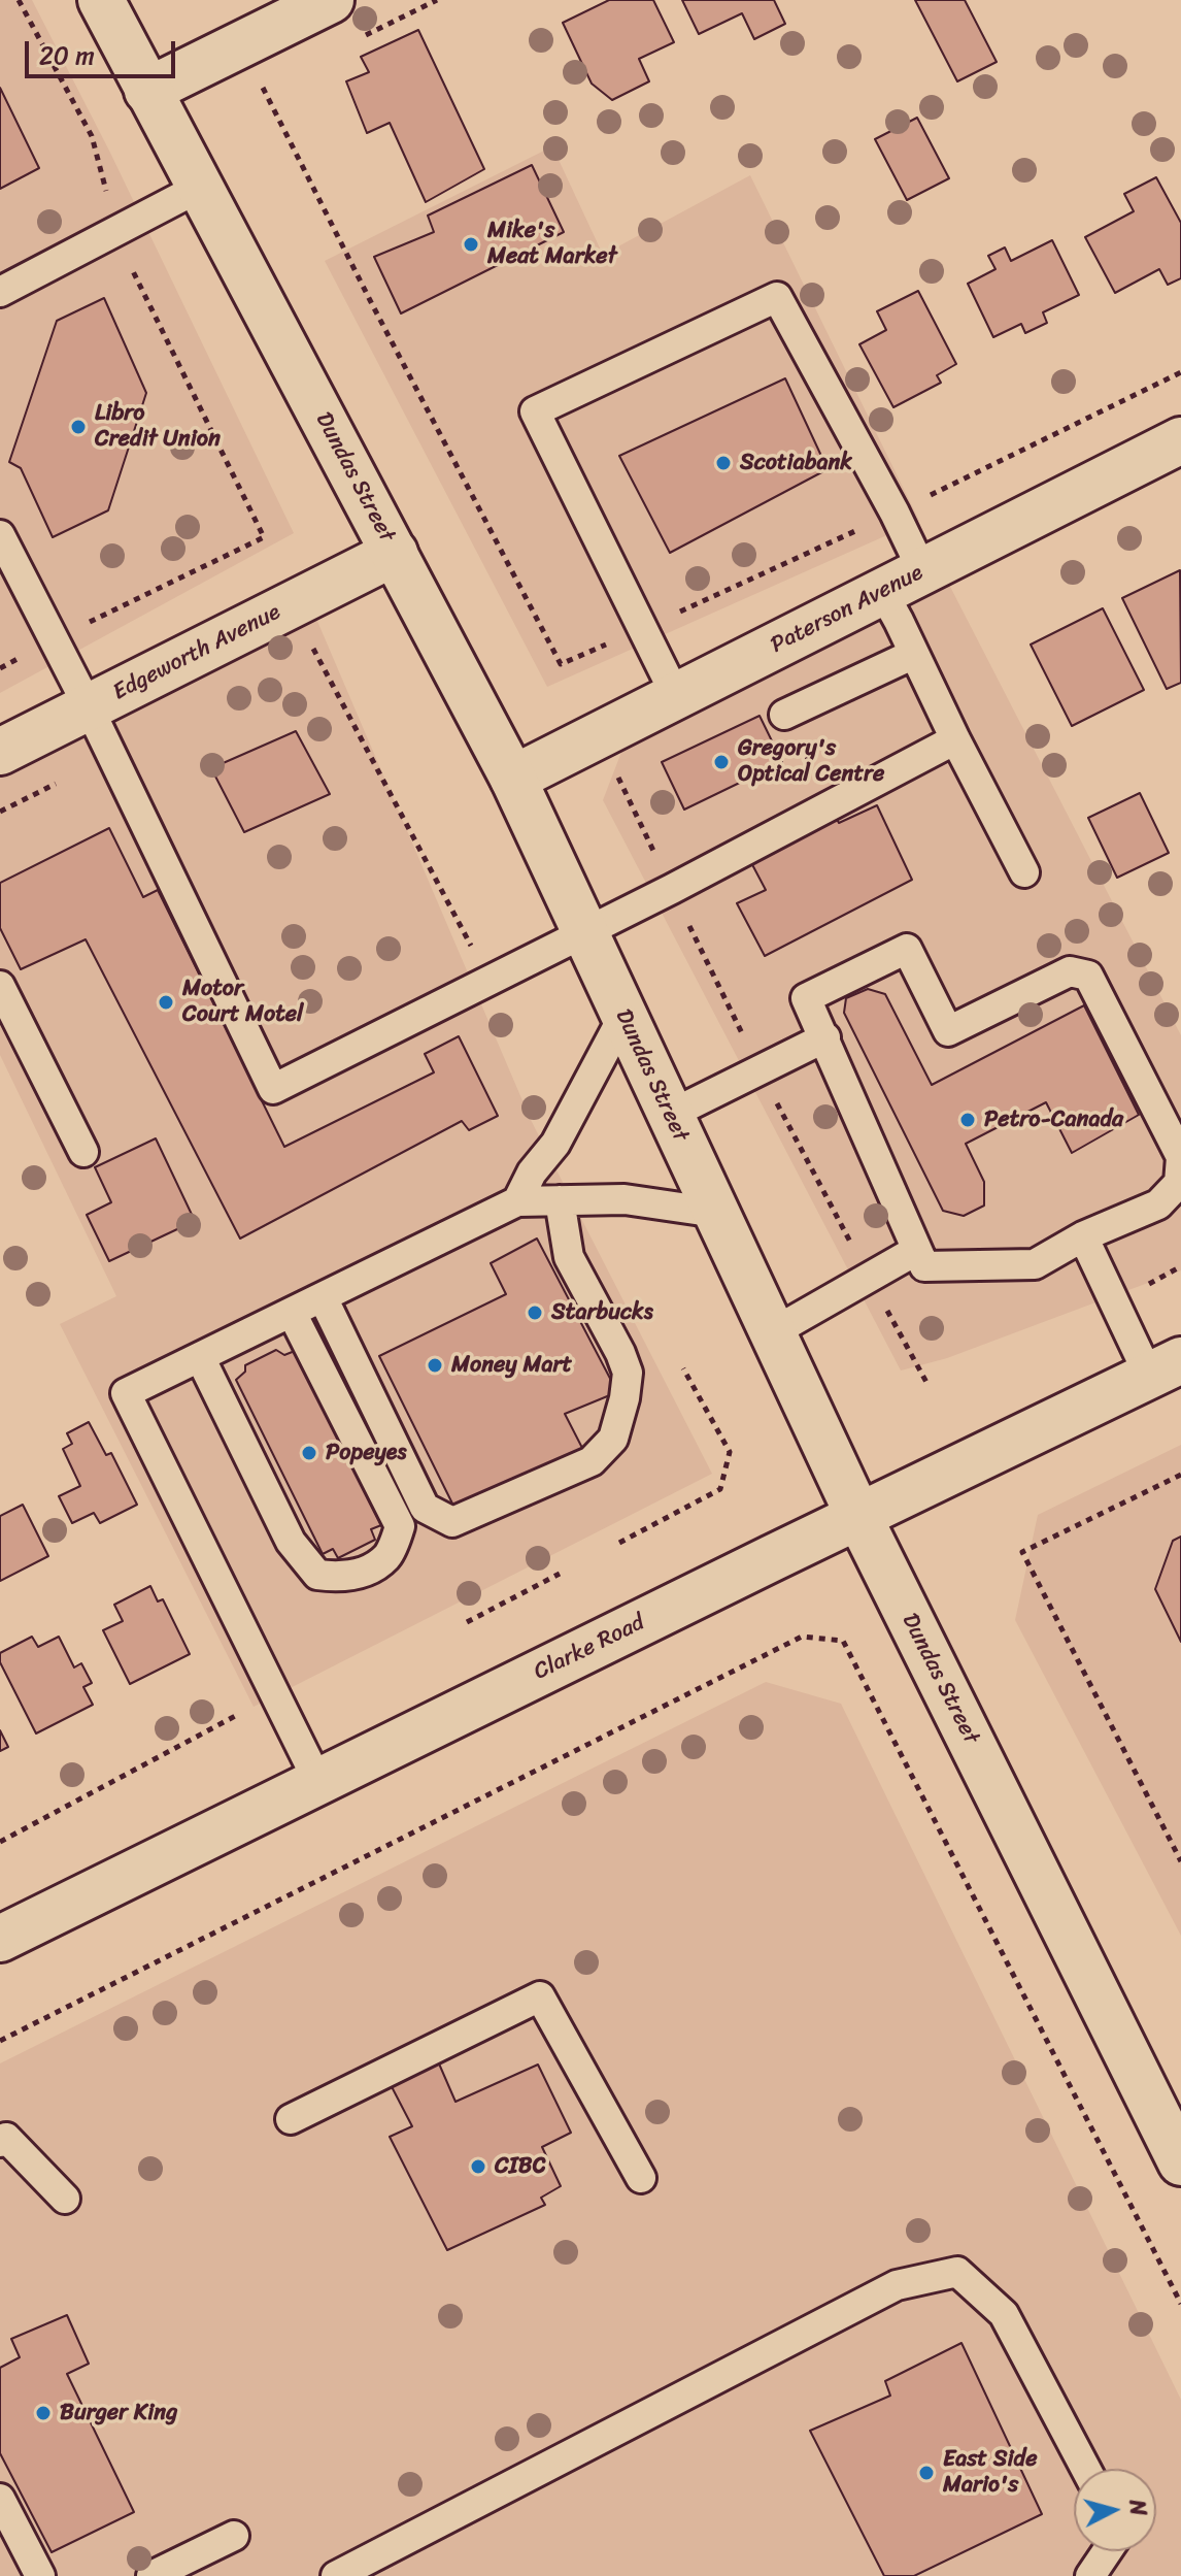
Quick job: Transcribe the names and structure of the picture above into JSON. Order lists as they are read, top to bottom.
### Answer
{
  "streets": {
    "main road": [
      "Dundas Street",
      "Paterson Avenue",
      "Edgeworth Avenue",
      "Clarke Road"
    ]
  },
  "crossings": [
    ["Dundas Street", "Paterson Avenue"],
    ["Dundas Street", "Edgeworth Avenue"],
    ["Dundas Street", "Clarke Road"]
  ],
  "places": [
    "Mike's Meat Market",
    "Libro Credit Union",
    "Scotiabank",
    "Gregory's Optical Centre",
    "Motor Court Motel",
    "Petro-Canada",
    "Starbucks",
    "Money Mart",
    "Popeyes",
    "CIBC",
    "Burger King",
    "East Side Mario's"
  ],
  "scale_bar": "20 m",
  "north": "right"
}
